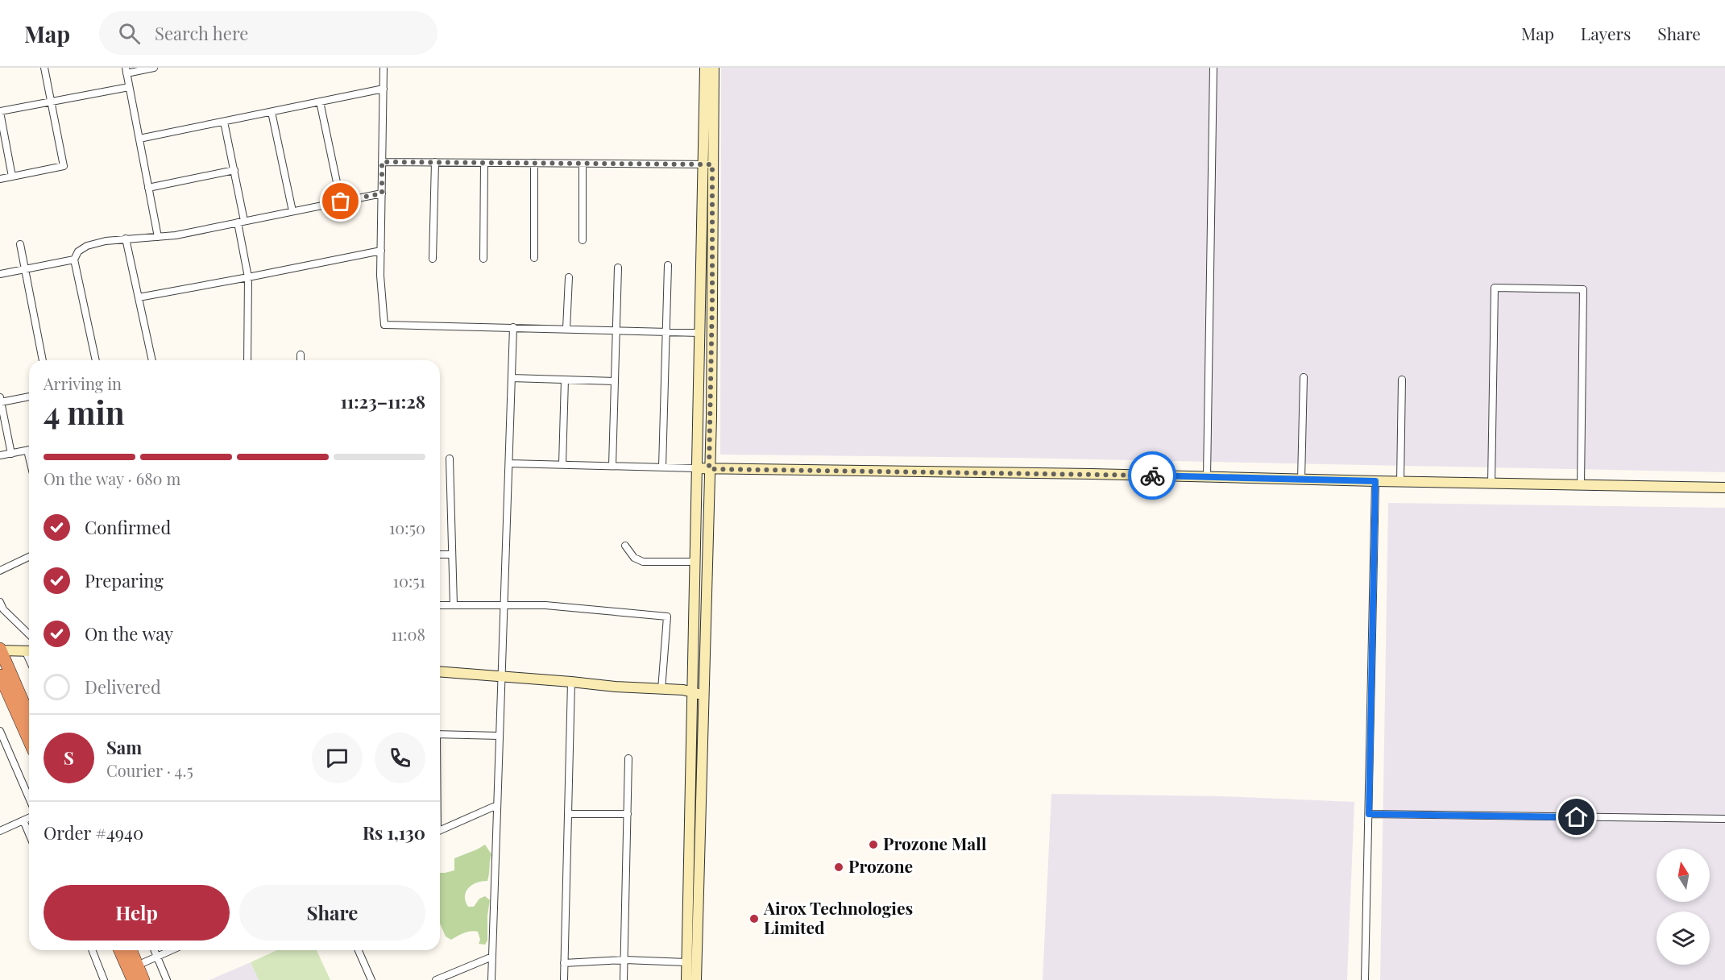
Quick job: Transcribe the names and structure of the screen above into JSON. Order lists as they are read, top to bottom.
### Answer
{
  "places": ["Prozone Mall", "Prozone", "Airox Technologies Limited"],
  "north": "top",
  "page": {
    "header": "Map",
    "search": "Search here",
    "nav": ["Map", "Layers", "Share"],
    "heading": ["4 min", "Arriving in", "11:23–11:28"],
    "panel": [
      "Sam",
      "Courier · 4.5",
      "Order #4940",
      "Rs 1,130"
    ],
    "bar": "On the way · 680 m",
    "list": [
      ["Confirmed", "10:50"],
      ["Preparing", "10:51"],
      ["On the way", "11:08"],
      "Delivered"
    ],
    "round": "S",
    "buttons": ["Help", "Share"]
  }
}
